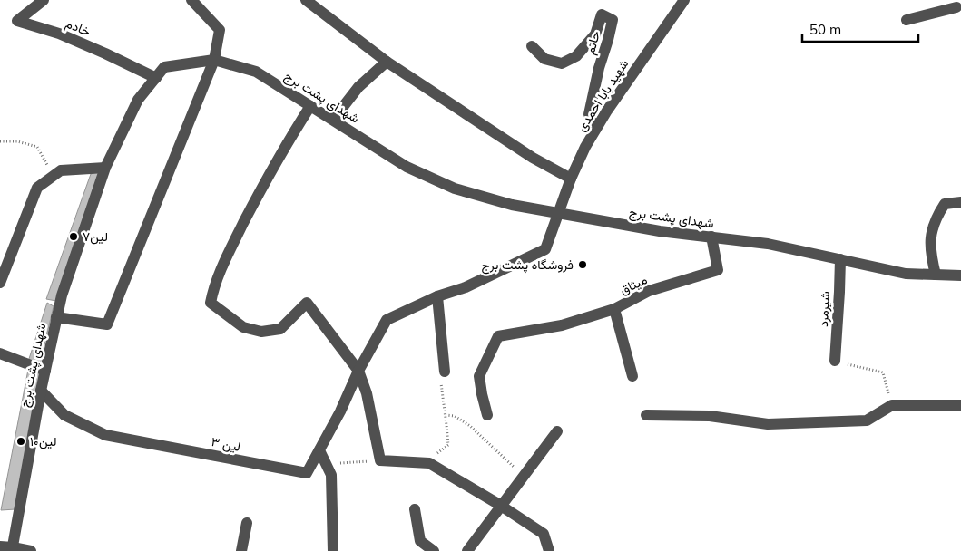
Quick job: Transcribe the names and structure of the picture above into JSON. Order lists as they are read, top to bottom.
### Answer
{
  "streets": {
    "street": [
      "خادم",
      "حاتم",
      "شهید بابا احمدی",
      "شهدای پشت برج",
      "میثاق",
      "شیرمرد",
      "لین ۳"
    ]
  },
  "crossings": [
    ["خادم", "شهدای پشت برج"],
    ["حاتم", "شهید بابا احمدی"],
    ["شهید بابا احمدی", "شهدای پشت برج"],
    ["شهید بابا احمدی", "لین ۳"],
    ["شهدای پشت برج", "میثاق"],
    ["شهدای پشت برج", "شیرمرد"],
    ["شهدای پشت برج", "لین ۳"]
  ],
  "places": ["لین۷", "فروشگاه پشت برج", "لین۱۰"],
  "scale_bar": "50 m"
}
